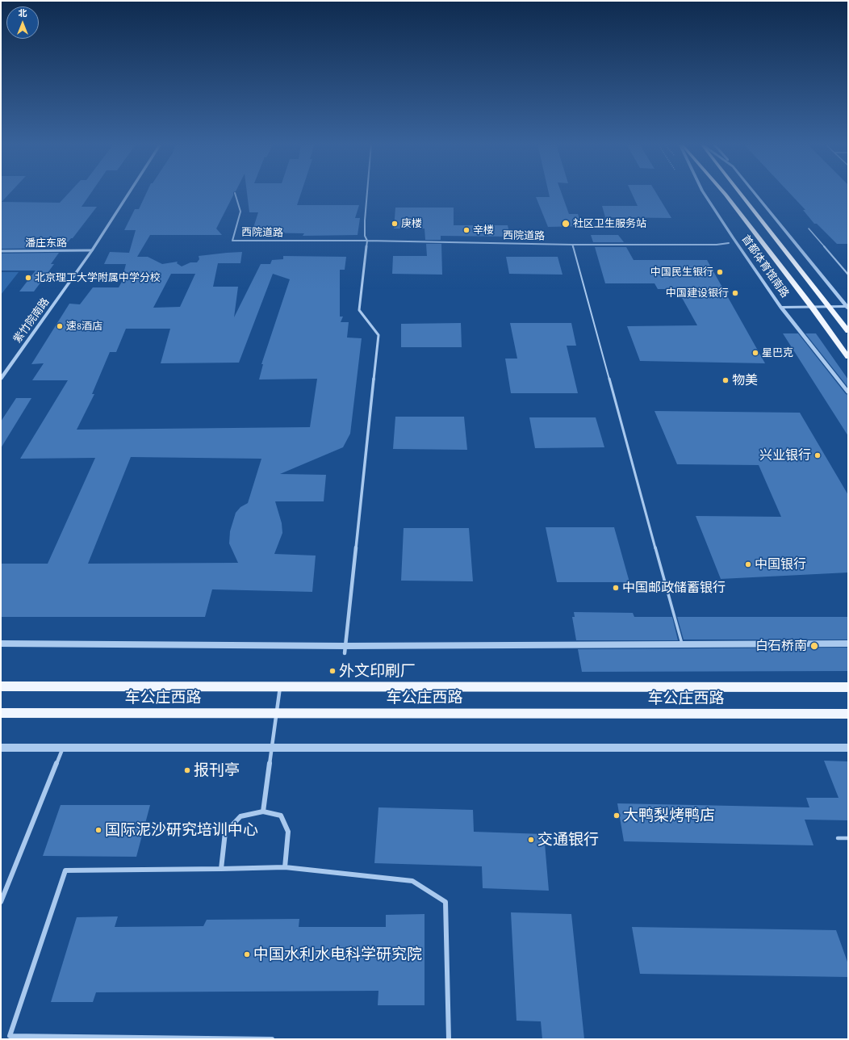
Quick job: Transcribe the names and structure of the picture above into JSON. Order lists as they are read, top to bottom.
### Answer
{
  "streets": {
    "main road": ["首都体育馆南路", "车公庄西路"],
    "street": ["西院道路", "潘庄东路", "紫竹院南路"]
  },
  "crossings": [
    ["潘庄东路", "紫竹院南路"]
  ],
  "places": [
    "庚楼",
    "社区卫生服务站",
    "辛楼",
    "中国民生银行",
    "北京理工大学附属中学分校",
    "中国建设银行",
    "速8酒店",
    "星巴克",
    "物美",
    "兴业银行",
    "中国银行",
    "中国邮政储蓄银行",
    "白石桥南",
    "外文印刷厂",
    "报刊亭",
    "大鸭梨烤鸭店",
    "国际泥沙研究培训中心",
    "交通银行",
    "中国水利水电科学研究院"
  ],
  "north": "top"
}
